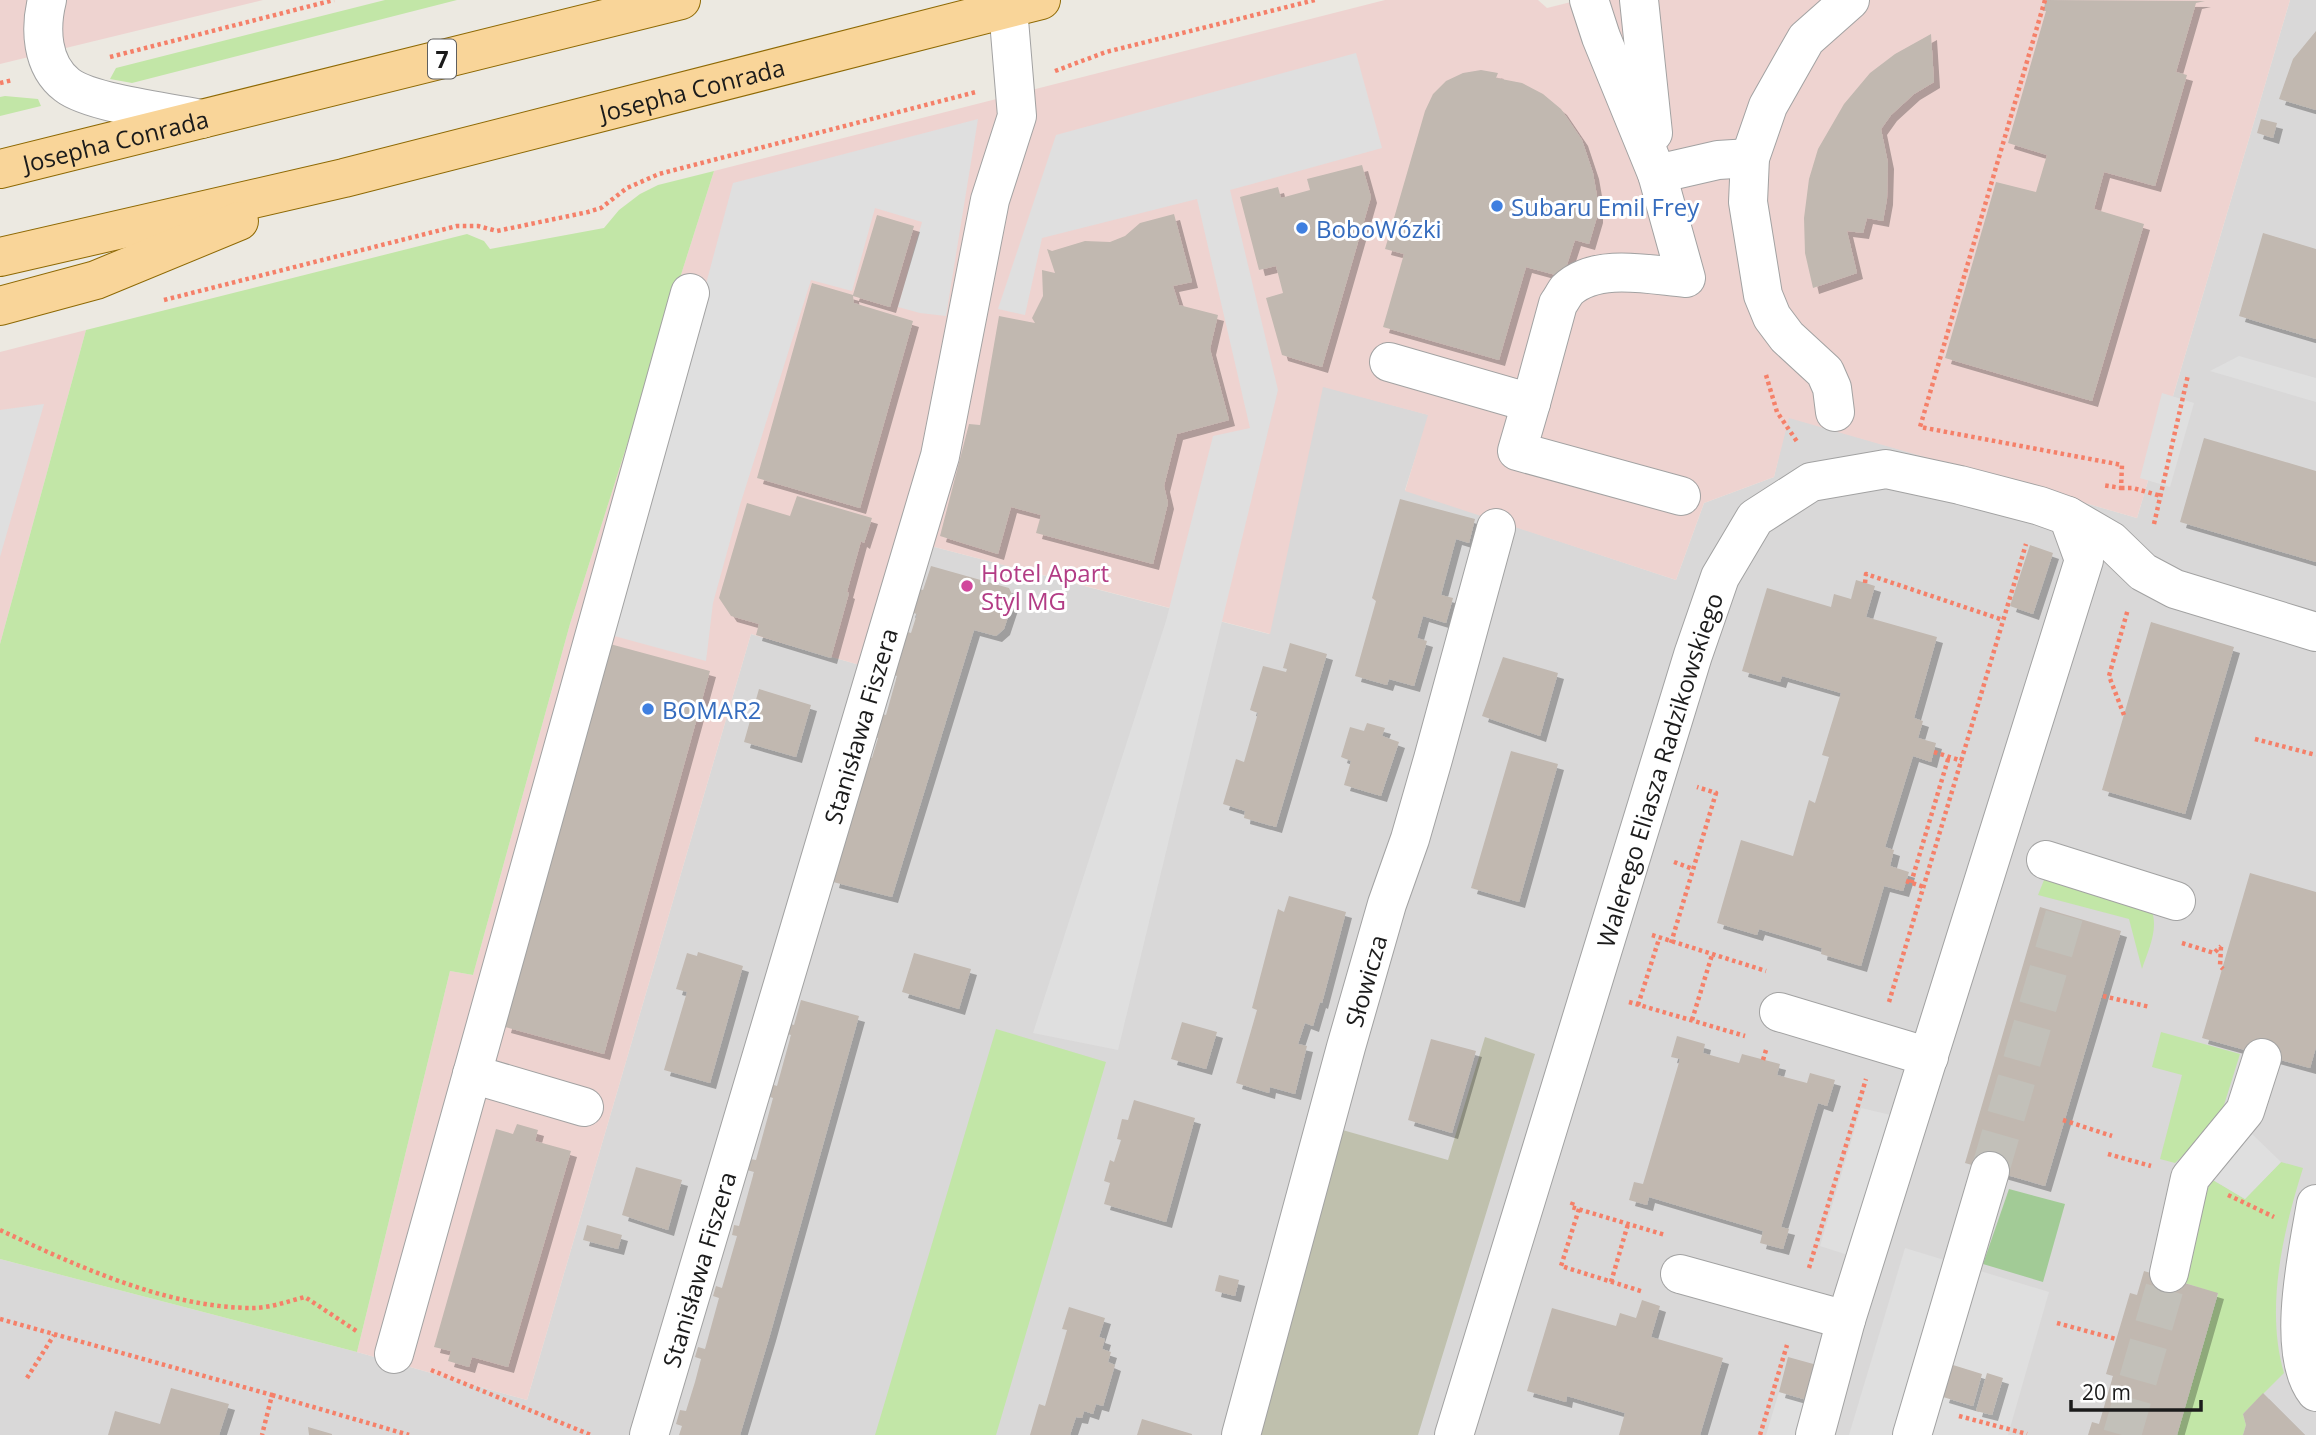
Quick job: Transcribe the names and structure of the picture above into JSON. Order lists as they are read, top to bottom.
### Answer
{
  "streets": {
    "main road": ["7", "Josepha Conrada"],
    "street": ["Stanisława Fiszera", "Walerego Eliasza Radzikowskiego", "Słowicza"]
  },
  "crossings": [
    ["Josepha Conrada", "Stanisława Fiszera"]
  ],
  "places": [
    "Subaru Emil Frey",
    "BoboWózki",
    "Hotel Apart Styl MG",
    "BOMAR2"
  ],
  "scale_bar": "20 m"
}
